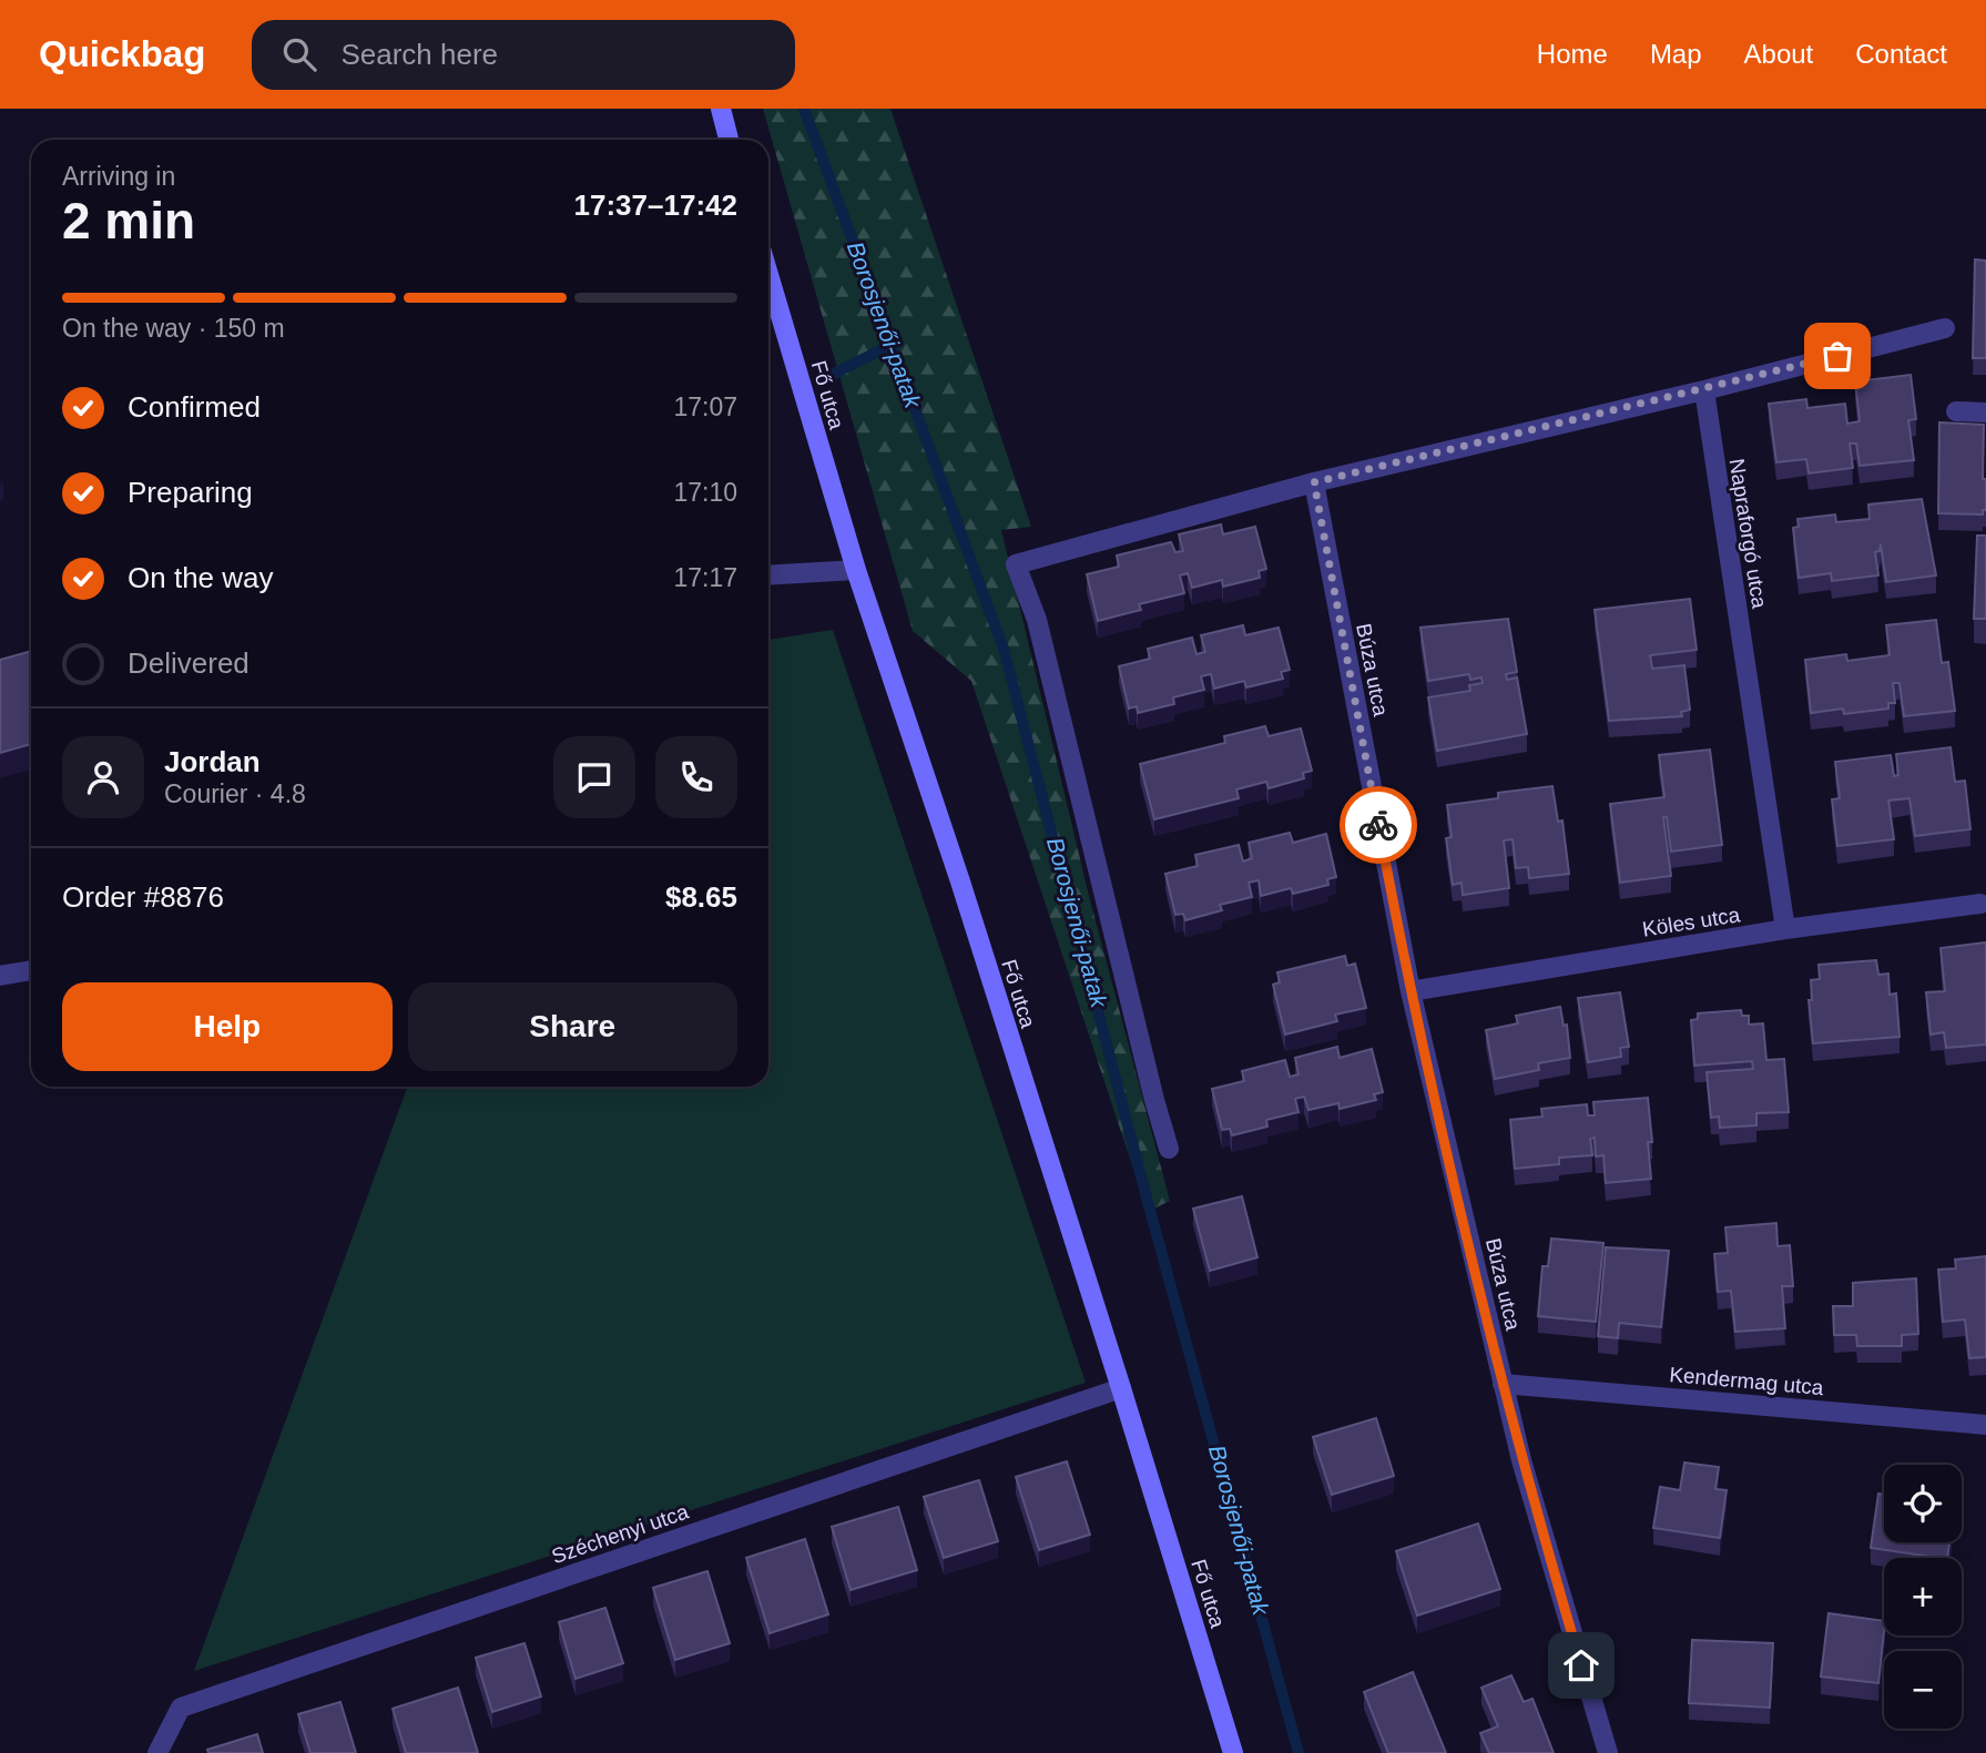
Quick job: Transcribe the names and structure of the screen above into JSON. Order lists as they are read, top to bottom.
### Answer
{
  "streets": {
    "street": [
      "Fő utca",
      "Napraforgó utca",
      "Búza utca",
      "Köles utca",
      "Kendermag utca",
      "Széchenyi utca"
    ]
  },
  "crossings": [
    ["Fő utca", "Széchenyi utca"],
    ["Napraforgó utca", "Köles utca"],
    ["Búza utca", "Köles utca"],
    ["Búza utca", "Kendermag utca"]
  ],
  "water": ["Borosjenői-patak"],
  "page": {
    "header": "Quickbag",
    "search": "Search here",
    "nav": [
      "Home",
      "Map",
      "About",
      "Contact"
    ],
    "heading": ["2 min", "Arriving in", "17:37–17:42"],
    "panel": [
      "Jordan",
      "Courier · 4.8",
      "Order #8876",
      "$8.65"
    ],
    "bar": "On the way · 150 m",
    "list": [
      ["Confirmed", "17:07"],
      ["Preparing", "17:10"],
      ["On the way", "17:17"],
      "Delivered"
    ],
    "buttons": ["Help", "Share"],
    "map_buttons": ["+", "−"]
  }
}
